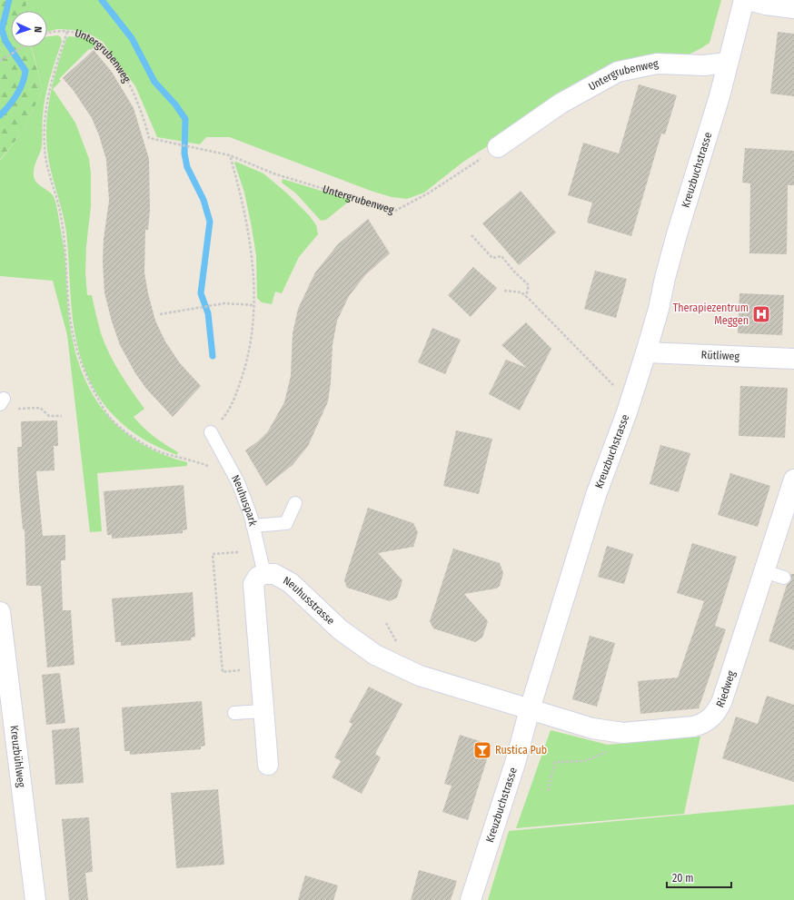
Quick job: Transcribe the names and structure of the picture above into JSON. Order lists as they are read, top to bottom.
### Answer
{
  "streets": {
    "street": [
      "Untergrubenweg",
      "Kreuzbuchstrasse",
      "Rütliweg",
      "Neuhusstrasse",
      "Riedweg",
      "Kreuzbühlweg"
    ],
    "lane": ["Neuhuspark"]
  },
  "crossings": [
    ["Untergrubenweg", "Kreuzbuchstrasse"],
    ["Kreuzbuchstrasse", "Rütliweg"],
    ["Kreuzbuchstrasse", "Neuhusstrasse"],
    ["Kreuzbuchstrasse", "Riedweg"],
    ["Neuhuspark", "Neuhusstrasse"],
    ["Neuhusstrasse", "Riedweg"]
  ],
  "places": {
    "hospital": ["Therapiezentrum Meggen"],
    "bar": ["Rustica Pub"]
  },
  "scale_bar": "20 m",
  "north": "right"
}
